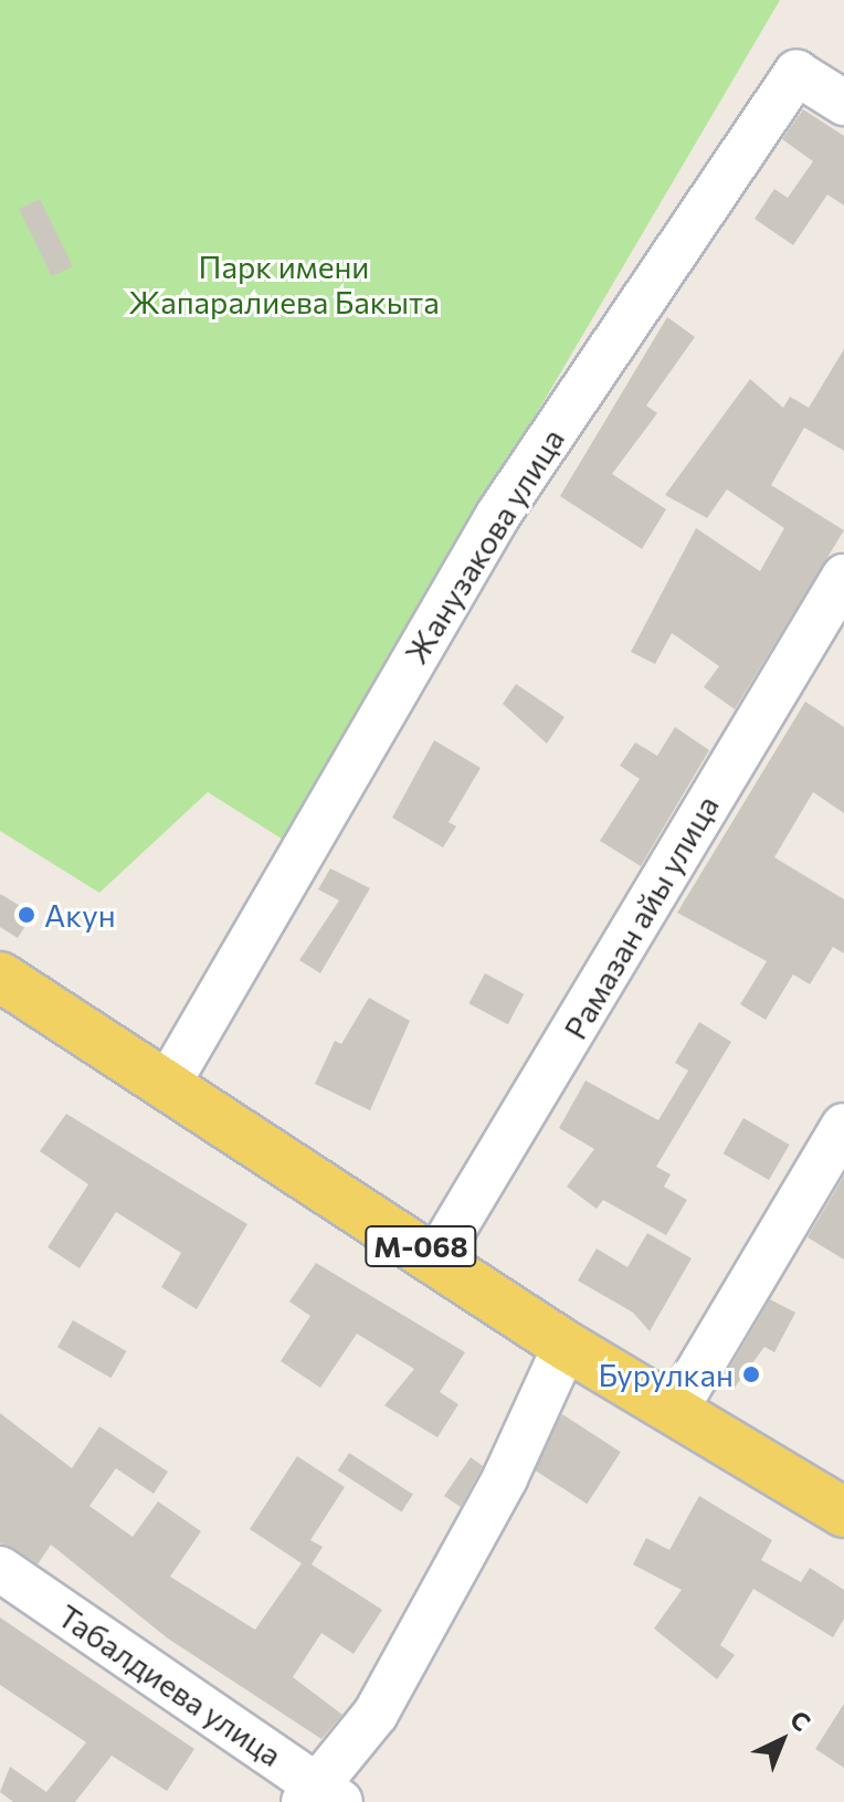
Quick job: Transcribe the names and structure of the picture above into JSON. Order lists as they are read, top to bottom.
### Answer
{
  "streets": {
    "main road": ["М-068"],
    "street": ["Жанузакова улица", "Рамазан айы улица", "Табалдиева улица"]
  },
  "crossings": [
    ["Жанузакова улица", "М-068"],
    ["Рамазан айы улица", "М-068"]
  ],
  "parks": ["Парк имени Жапаралиева Бакыта"],
  "places": ["Акун", "Бурулкан"],
  "north": "top right"
}
